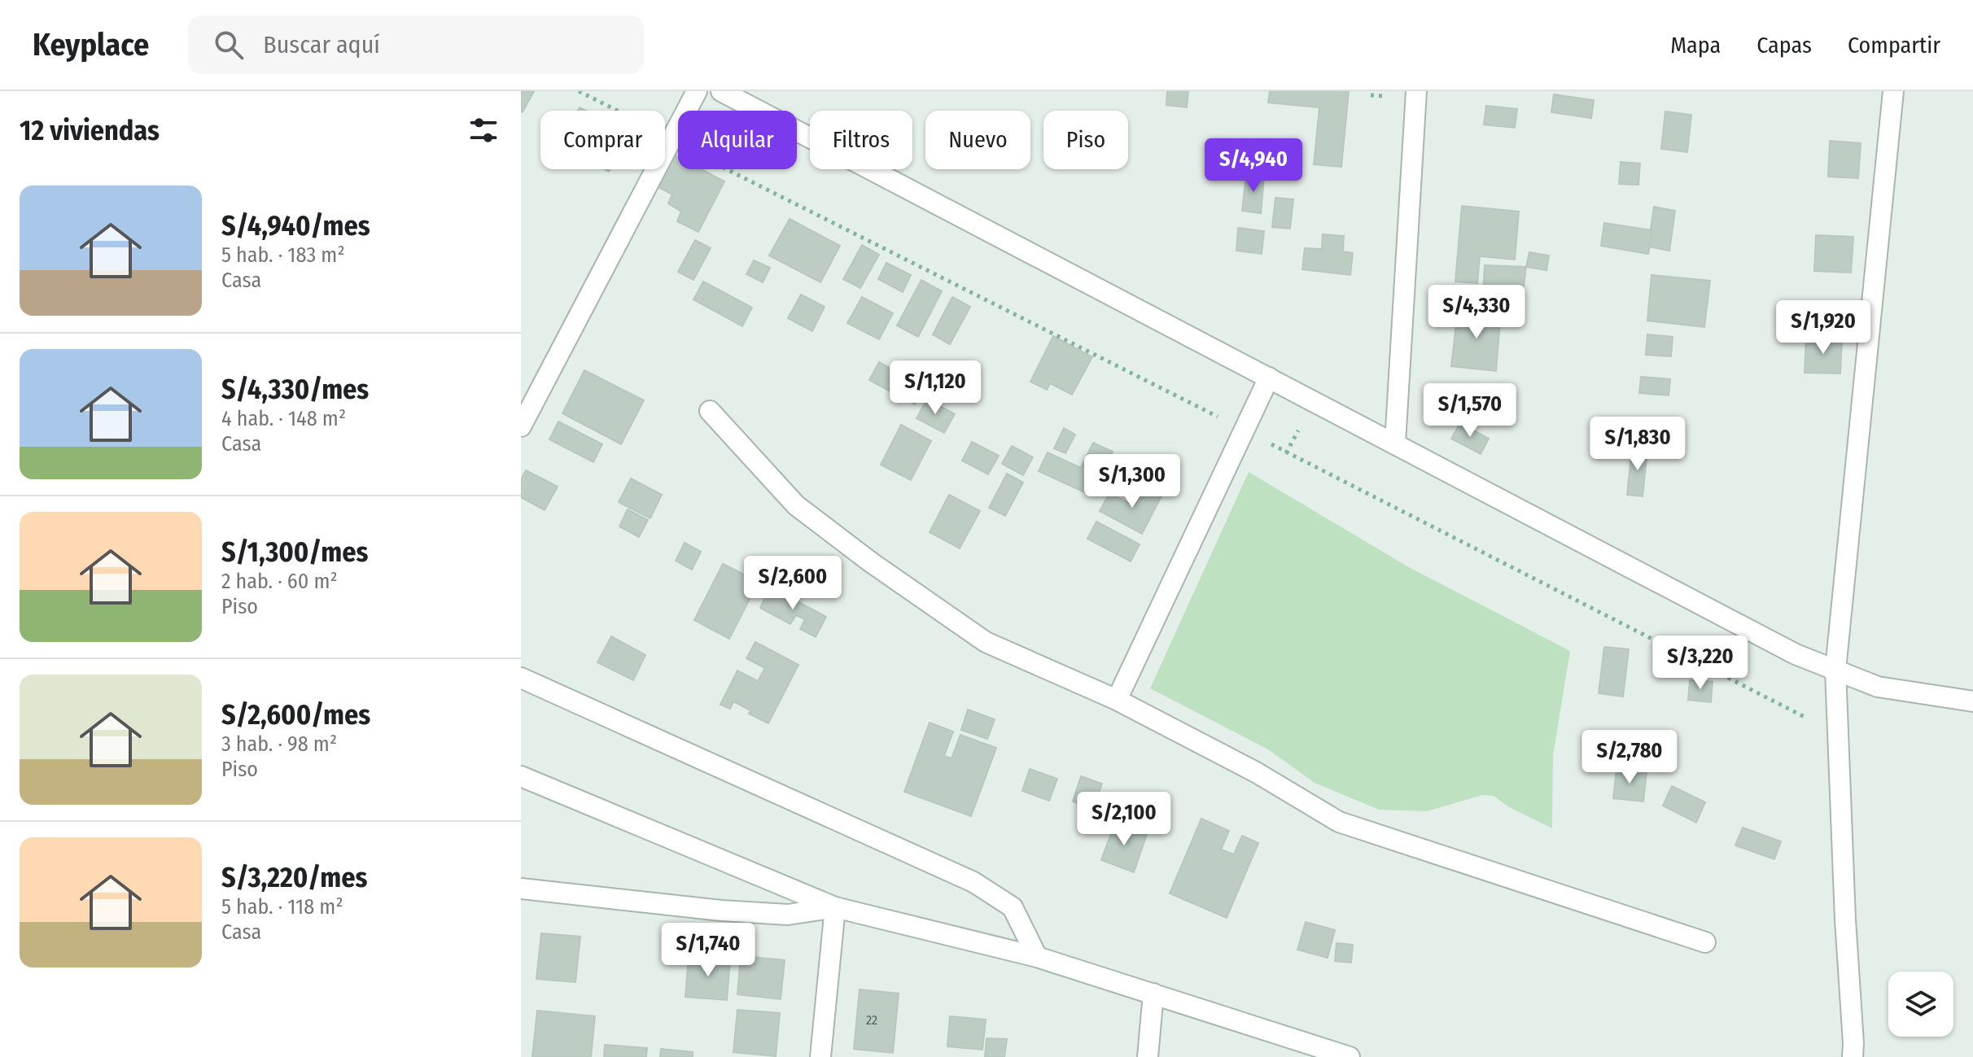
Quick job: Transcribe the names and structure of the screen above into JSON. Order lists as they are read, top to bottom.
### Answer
{
  "house_numbers": ["22"],
  "page": {
    "header": "Keyplace",
    "search": "Buscar aquí",
    "nav": ["Mapa", "Capas", "Compartir"],
    "heading": "12 viviendas",
    "chip": [
      "Comprar",
      "Alquilar",
      "Filtros",
      "Nuevo",
      "Piso"
    ],
    "price": [
      "S/4,940",
      "S/4,330",
      "S/1,920",
      "S/1,120",
      "S/1,570",
      "S/1,830",
      "S/1,300",
      "S/2,600",
      "S/3,220",
      "S/2,780",
      "S/2,100",
      "S/1,740"
    ],
    "list": [
      {
        "name": "S/4,940/mes",
        "note": "5 hab. · 183 m² · Casa"
      },
      {
        "name": "S/4,330/mes",
        "note": "4 hab. · 148 m² · Casa"
      },
      {
        "name": "S/1,300/mes",
        "note": "2 hab. · 60 m² · Piso"
      },
      {
        "name": "S/2,600/mes",
        "note": "3 hab. · 98 m² · Piso"
      },
      {
        "name": "S/3,220/mes",
        "note": "5 hab. · 118 m² · Casa"
      }
    ]
  }
}
